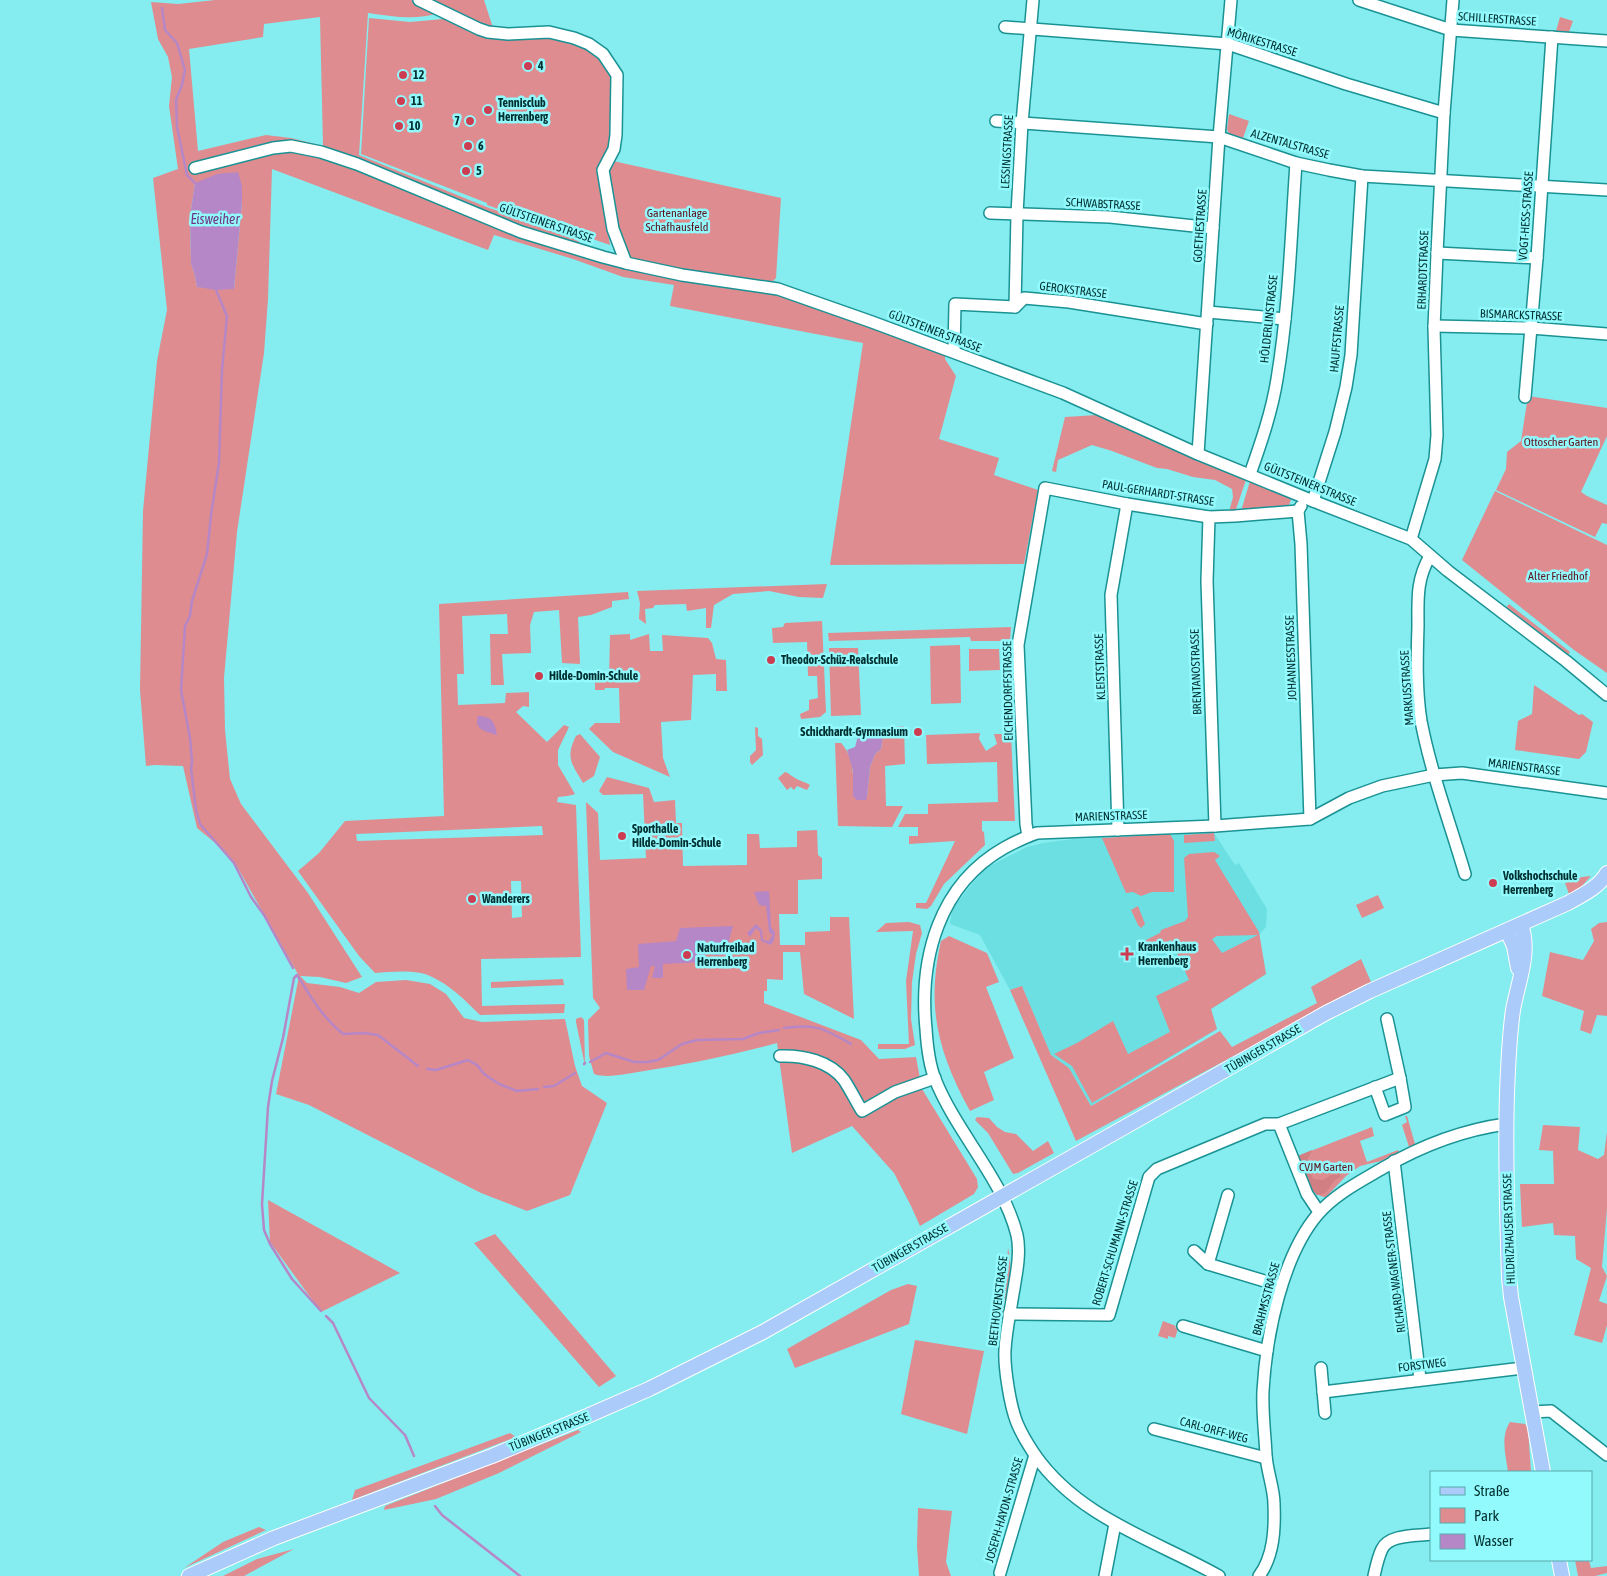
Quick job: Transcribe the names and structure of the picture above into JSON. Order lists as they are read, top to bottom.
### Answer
{
  "streets": {
    "main road": ["TÜBINGER STRASSE", "HILDRIZHAUSER STRASSE"],
    "street": [
      "SCHILLERSTRASSE",
      "MÖRIKESTRASSE",
      "ALZENTALSTRASSE",
      "LESSINGSTRASSE",
      "SCHWABSTRASSE",
      "VOGT-HESS-STRASSE",
      "GÜLTSTEINER STRASSE",
      "GOETHESTRASSE",
      "ERHARDTSTRASSE",
      "GEROKSTRASSE",
      "BISMARCKSTRASSE",
      "HÖLDERLINSTRASSE",
      "HAUFFSTRASSE",
      "PAUL-GERHARDT-STRASSE",
      "JOHANNESSTRASSE",
      "KLEISTSTRASSE",
      "BRENTANOSTRASSE",
      "MARKUSSTRASSE",
      "EICHENDORFFSTRASSE",
      "MARIENSTRASSE",
      "ROBERT-SCHUMANN-STRASSE",
      "RICHARD-WAGNER-STRASSE",
      "BRAHMSSTRASSE",
      "BEETHOVENSTRASSE",
      "FORSTWEG",
      "CARL-ORFF-WEG",
      "JOSEPH-HAYDN-STRASSE"
    ]
  },
  "crossings": [
    ["SCHILLERSTRASSE", "VOGT-HESS-STRASSE"],
    ["SCHILLERSTRASSE", "ERHARDTSTRASSE"],
    ["MÖRIKESTRASSE", "LESSINGSTRASSE"],
    ["MÖRIKESTRASSE", "GOETHESTRASSE"],
    ["MÖRIKESTRASSE", "ERHARDTSTRASSE"],
    ["ALZENTALSTRASSE", "LESSINGSTRASSE"],
    ["ALZENTALSTRASSE", "VOGT-HESS-STRASSE"],
    ["ALZENTALSTRASSE", "GOETHESTRASSE"],
    ["ALZENTALSTRASSE", "ERHARDTSTRASSE"],
    ["ALZENTALSTRASSE", "HÖLDERLINSTRASSE"],
    ["ALZENTALSTRASSE", "HAUFFSTRASSE"],
    ["LESSINGSTRASSE", "SCHWABSTRASSE"],
    ["LESSINGSTRASSE", "GEROKSTRASSE"],
    ["SCHWABSTRASSE", "GOETHESTRASSE"],
    ["VOGT-HESS-STRASSE", "BISMARCKSTRASSE"],
    ["GÜLTSTEINER STRASSE", "GOETHESTRASSE"],
    ["GÜLTSTEINER STRASSE", "ERHARDTSTRASSE"],
    ["GÜLTSTEINER STRASSE", "GEROKSTRASSE"],
    ["GÜLTSTEINER STRASSE", "HÖLDERLINSTRASSE"],
    ["GÜLTSTEINER STRASSE", "HAUFFSTRASSE"],
    ["GÜLTSTEINER STRASSE", "MARKUSSTRASSE"],
    ["GOETHESTRASSE", "GEROKSTRASSE"],
    ["ERHARDTSTRASSE", "BISMARCKSTRASSE"],
    ["PAUL-GERHARDT-STRASSE", "JOHANNESSTRASSE"],
    ["PAUL-GERHARDT-STRASSE", "KLEISTSTRASSE"],
    ["PAUL-GERHARDT-STRASSE", "BRENTANOSTRASSE"],
    ["PAUL-GERHARDT-STRASSE", "EICHENDORFFSTRASSE"],
    ["JOHANNESSTRASSE", "MARIENSTRASSE"],
    ["KLEISTSTRASSE", "MARIENSTRASSE"],
    ["BRENTANOSTRASSE", "MARIENSTRASSE"],
    ["MARKUSSTRASSE", "MARIENSTRASSE"],
    ["EICHENDORFFSTRASSE", "MARIENSTRASSE"],
    ["MARIENSTRASSE", "TÜBINGER STRASSE"],
    ["MARIENSTRASSE", "BEETHOVENSTRASSE"],
    ["TÜBINGER STRASSE", "HILDRIZHAUSER STRASSE"],
    ["TÜBINGER STRASSE", "BEETHOVENSTRASSE"],
    ["HILDRIZHAUSER STRASSE", "BRAHMSSTRASSE"],
    ["HILDRIZHAUSER STRASSE", "FORSTWEG"],
    ["ROBERT-SCHUMANN-STRASSE", "BEETHOVENSTRASSE"],
    ["RICHARD-WAGNER-STRASSE", "BRAHMSSTRASSE"],
    ["RICHARD-WAGNER-STRASSE", "FORSTWEG"],
    ["BRAHMSSTRASSE", "CARL-ORFF-WEG"],
    ["BEETHOVENSTRASSE", "JOSEPH-HAYDN-STRASSE"]
  ],
  "water": ["Eisweiher"],
  "parks": [
    "Gartenanlage Schafhausfeld",
    "Ottoscher Garten",
    "Alter Friedhof",
    "CVJM Garten"
  ],
  "places": {
    "other": [
      "4",
      "12",
      "11",
      "Tennisclub Herrenberg",
      "7",
      "10",
      "6",
      "5",
      "Theodor-Schüz-Realschule",
      "Hilde-Domin-Schule",
      "Schickhardt-Gymnasium",
      "Sporthalle Hilde-Domin-Schule",
      "Volkshochschule Herrenberg",
      "Wanderers",
      "Naturfreibad Herrenberg"
    ],
    "health": ["Krankenhaus Herrenberg"]
  },
  "legend": ["Straße", "Park", "Wasser"]
}
